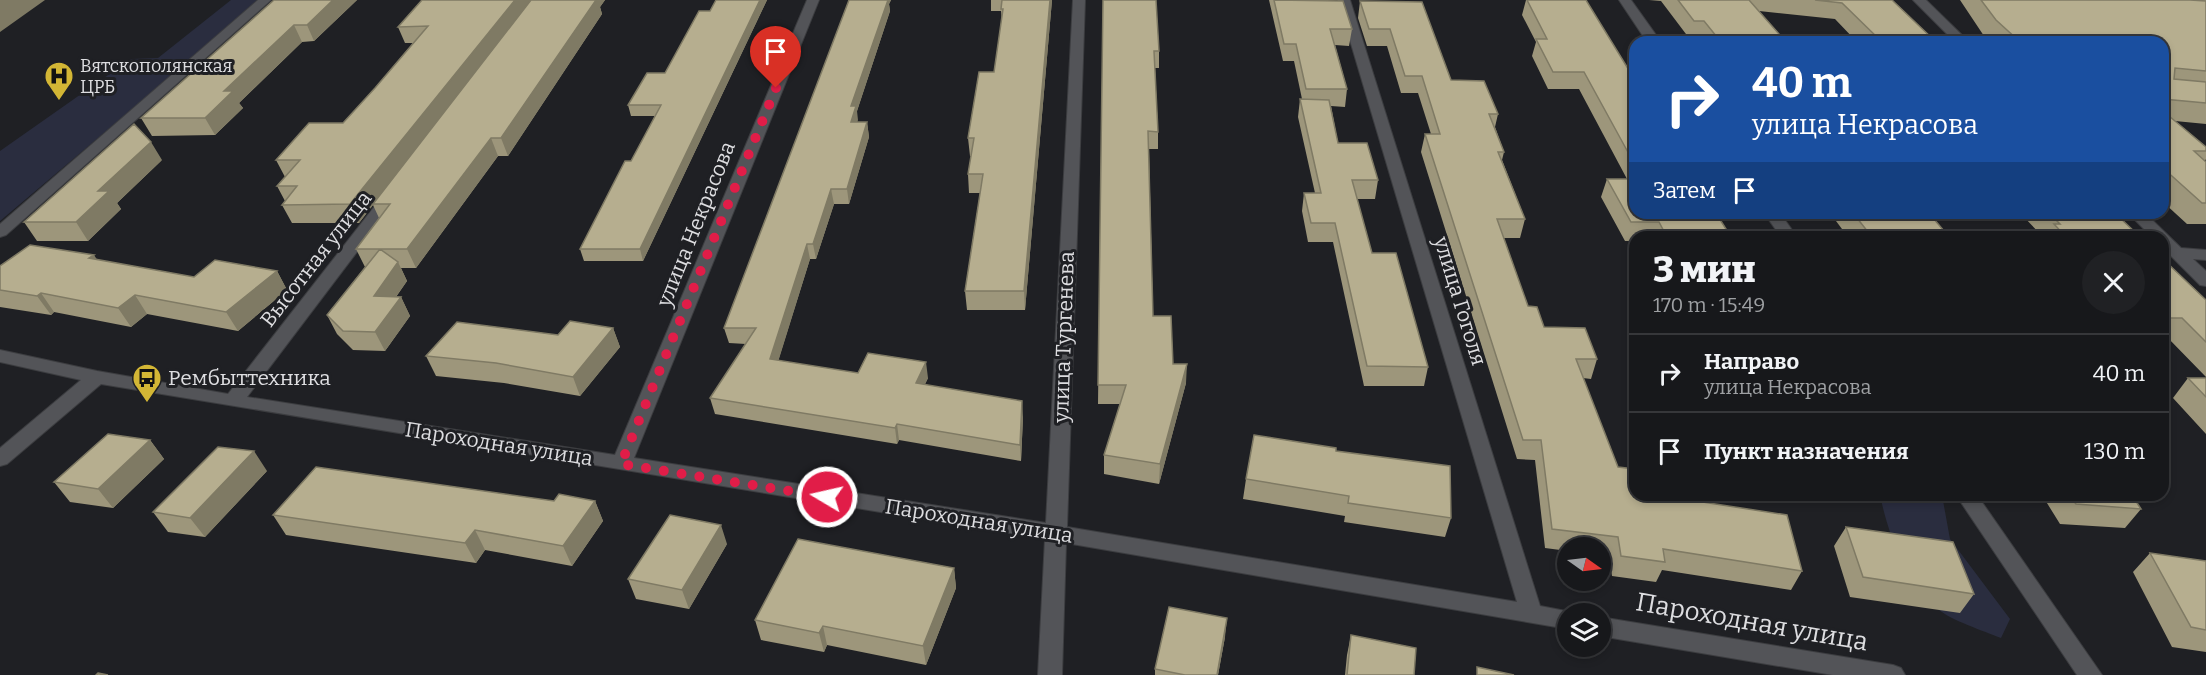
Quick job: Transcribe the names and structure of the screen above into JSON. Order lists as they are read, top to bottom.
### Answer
{
  "streets": {
    "street": [
      "улица Некрасова",
      "Высотная улица",
      "улица Гоголя",
      "улица Тургенева",
      "Пароходная улица"
    ]
  },
  "crossings": [
    ["улица Некрасова", "Пароходная улица"],
    ["Высотная улица", "Пароходная улица"],
    ["улица Гоголя", "Пароходная улица"],
    ["улица Тургенева", "Пароходная улица"]
  ],
  "places": {
    "hospital": ["Вятскополянская ЦРБ"],
    "bus stop": ["Рембыттехника"]
  },
  "north": "right",
  "page": {
    "turn": ["40 m", "улица Некрасова"],
    "then": "Затем",
    "heading": ["3 мин", "170 m · 15:49"],
    "list": [
      {
        "name": "Направо",
        "note": "улица Некрасова",
        "value": "40 m"
      },
      {
        "name": "Пункт назначения",
        "value": "130 m"
      }
    ]
  }
}
